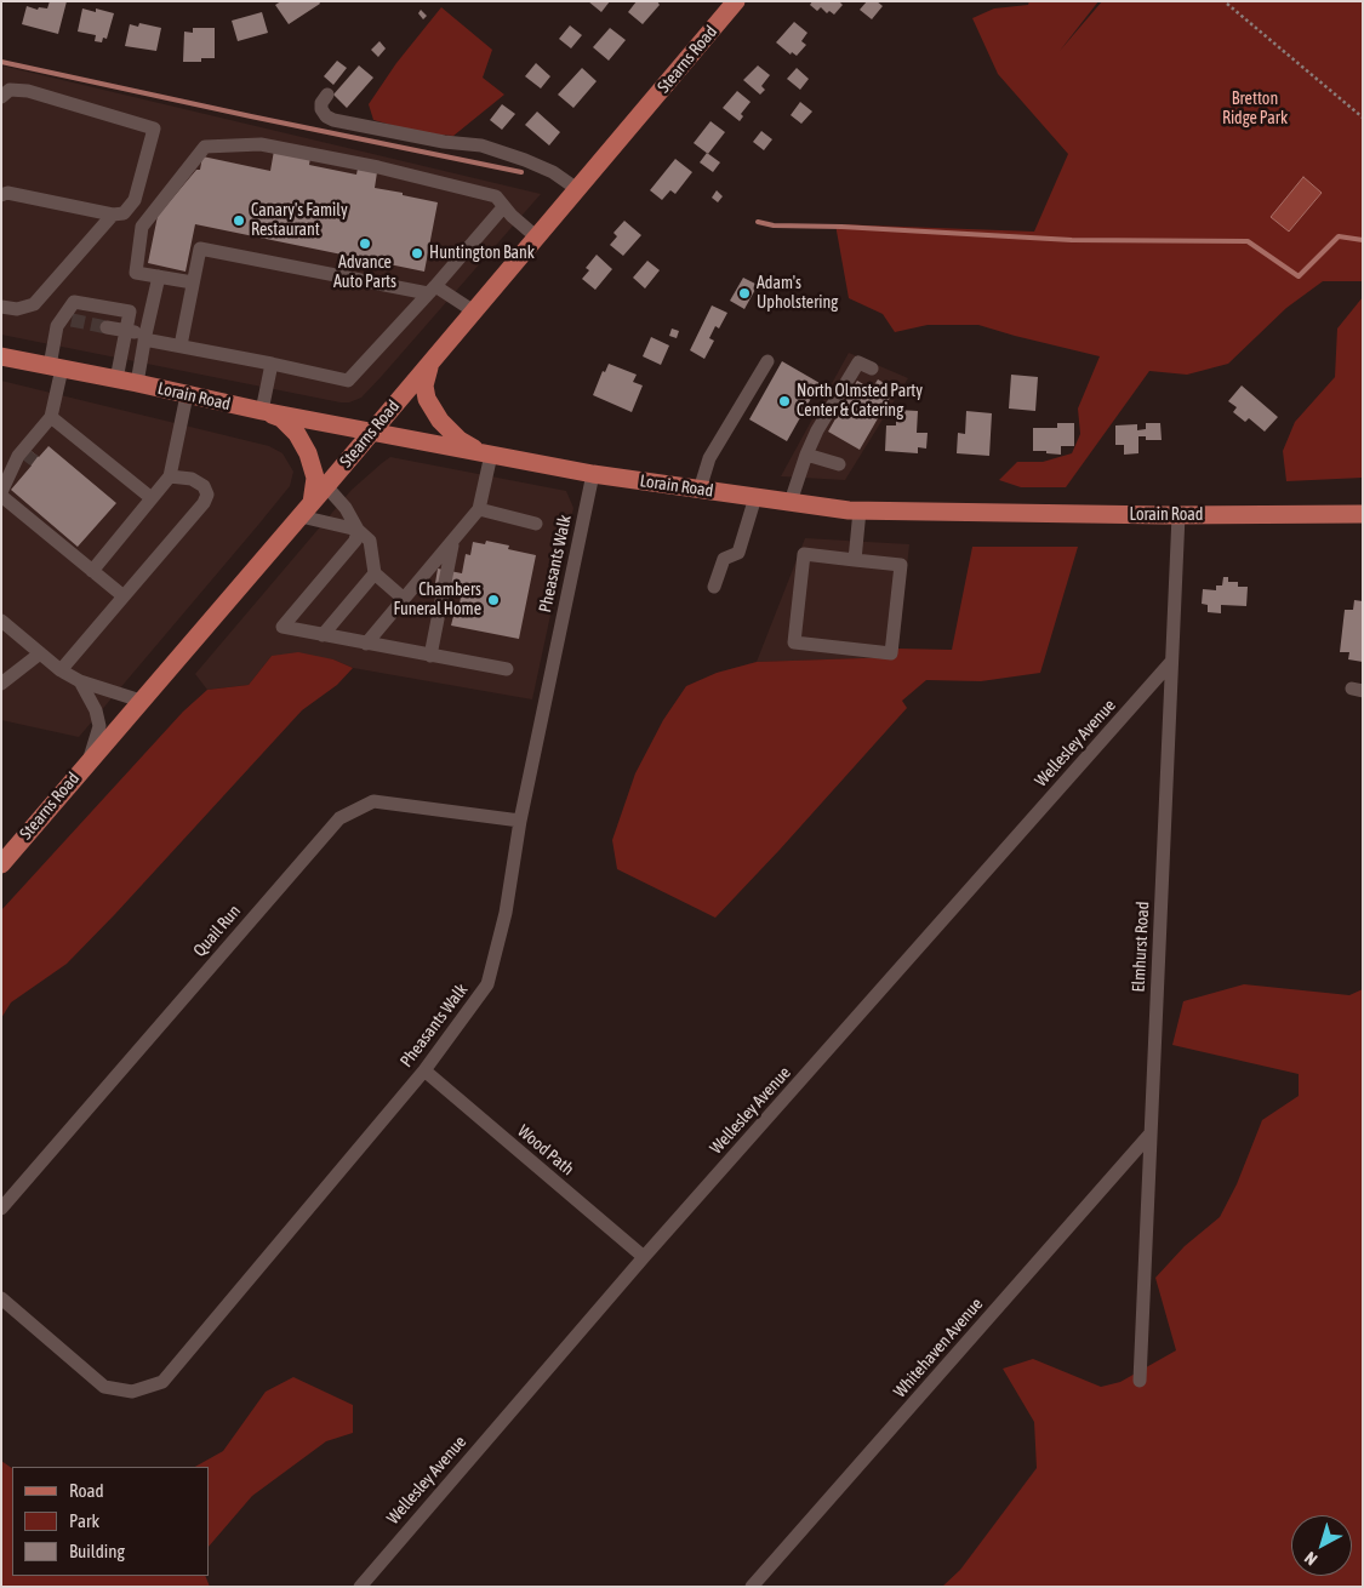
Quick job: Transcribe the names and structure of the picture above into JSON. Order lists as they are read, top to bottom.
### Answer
{
  "streets": {
    "main road": ["Stearns Road", "Lorain Road"],
    "street": [
      "Pheasants Walk",
      "Wellesley Avenue",
      "Quail Run",
      "Elmhurst Road",
      "Wood Path",
      "Whitehaven Avenue"
    ]
  },
  "crossings": [
    ["Stearns Road", "Lorain Road"],
    ["Lorain Road", "Pheasants Walk"],
    ["Lorain Road", "Elmhurst Road"],
    ["Pheasants Walk", "Quail Run"],
    ["Pheasants Walk", "Wood Path"],
    ["Wellesley Avenue", "Elmhurst Road"],
    ["Wellesley Avenue", "Wood Path"],
    ["Elmhurst Road", "Whitehaven Avenue"]
  ],
  "parks": ["Bretton Ridge Park"],
  "places": [
    "Canary's Family Restaurant",
    "Advance Auto Parts",
    "Huntington Bank",
    "Adam's Upholstering",
    "North Olmsted Party Center & Catering",
    "Chambers Funeral Home"
  ],
  "legend": ["Road", "Park", "Building"],
  "north": "bottom left"
}
